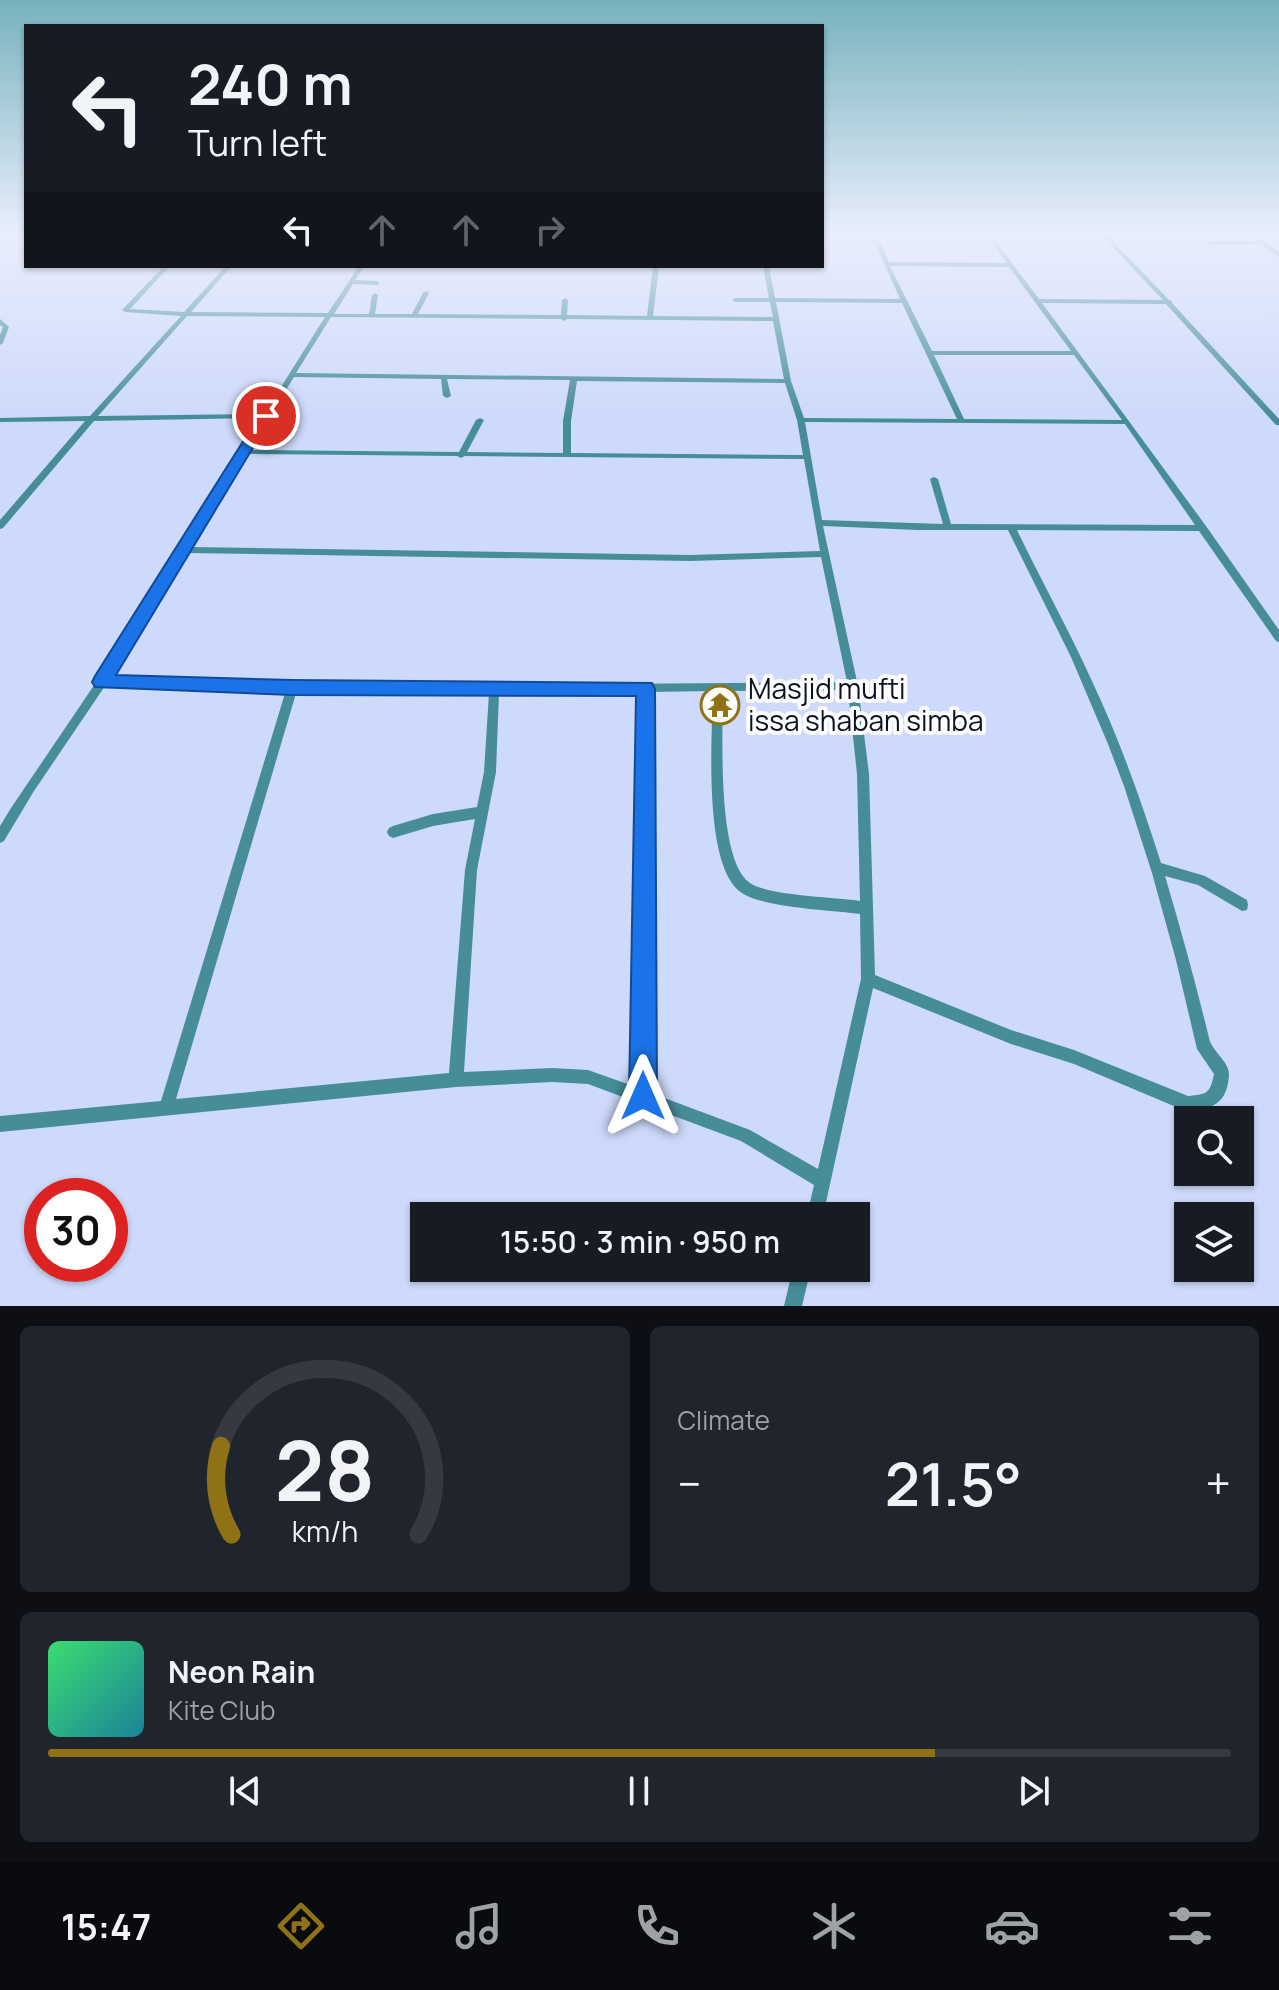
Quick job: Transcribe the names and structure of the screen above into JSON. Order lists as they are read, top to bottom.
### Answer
{
  "places": {
    "temple": ["Masjid mufti issa shaban simba"]
  },
  "page": {
    "turn": ["240 m", "Turn left"],
    "limit": "30",
    "trip": "15:50 · 3 min · 950 m",
    "tile": "Climate",
    "heat": ["−", "21.5°", "+"],
    "song": ["Neon Rain", "Kite Club"],
    "tabs": "15:47",
    "gauge": ["28", "km/h"]
  }
}
